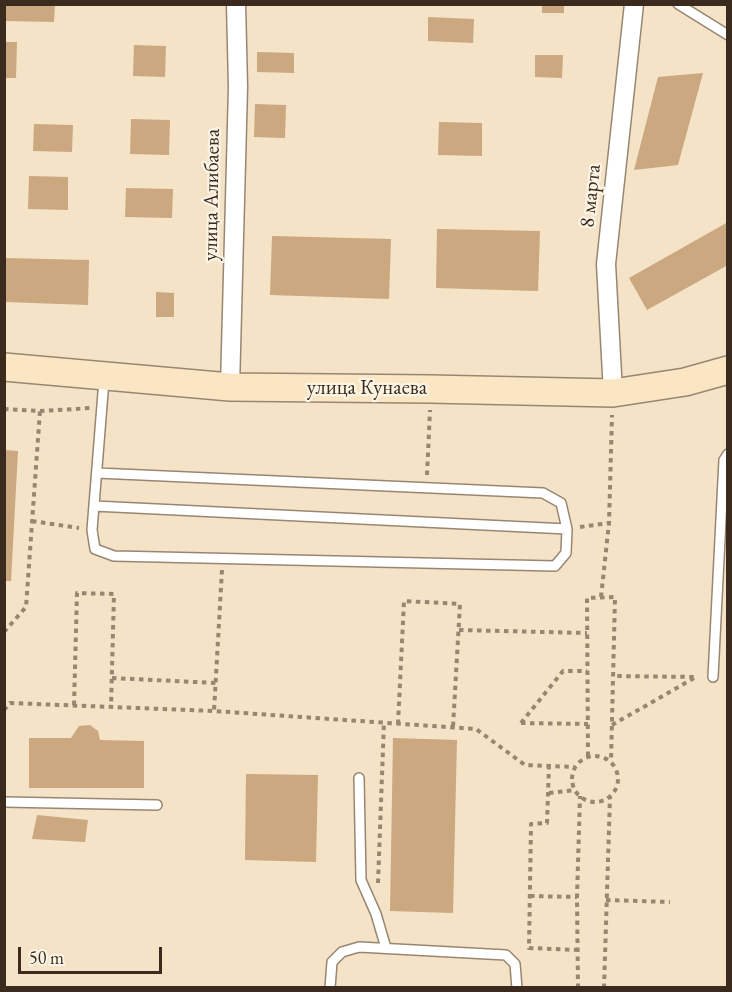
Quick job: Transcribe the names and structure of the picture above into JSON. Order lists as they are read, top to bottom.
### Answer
{
  "streets": {
    "street": ["улица Алибаева", "8 марта", "улица Кунаева"]
  },
  "crossings": [
    ["улица Алибаева", "улица Кунаева"],
    ["8 марта", "улица Кунаева"]
  ],
  "scale_bar": "50 m"
}
